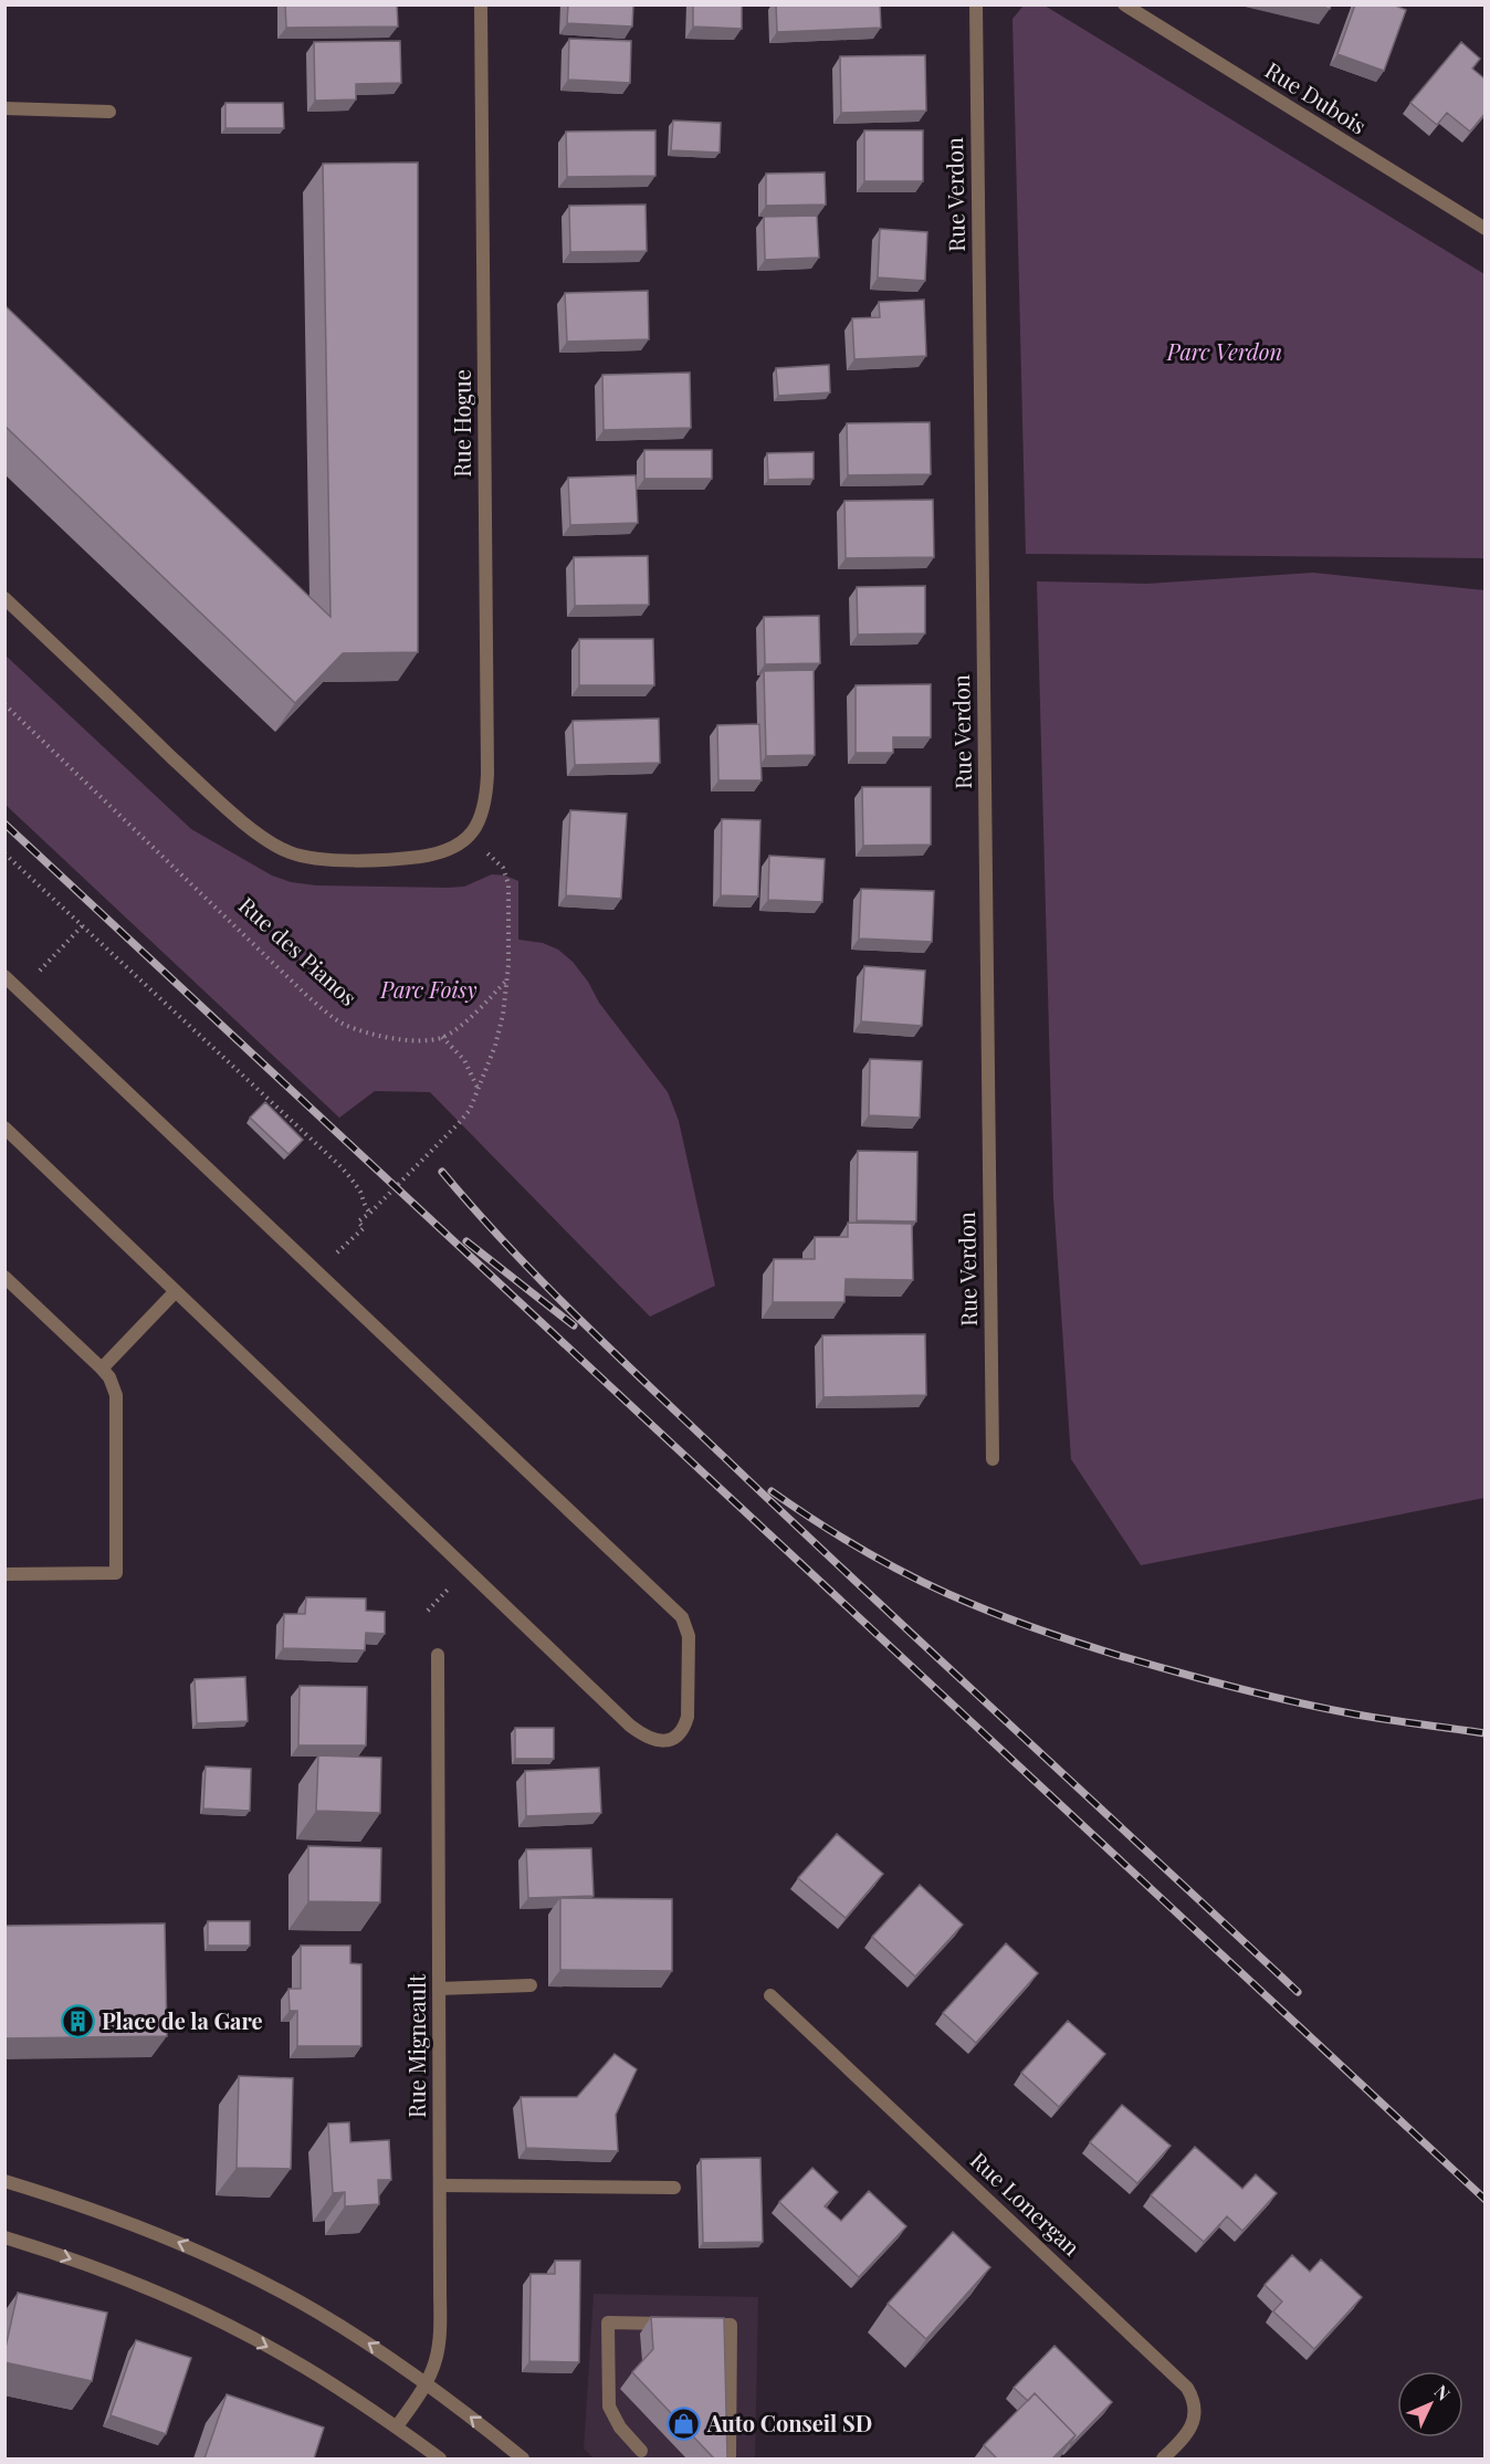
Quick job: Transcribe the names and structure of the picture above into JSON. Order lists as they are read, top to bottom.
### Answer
{
  "streets": {
    "street": [
      "Rue Dubois",
      "Rue Verdon",
      "Rue Hogue",
      "Rue Migneault",
      "Rue Lonergan"
    ],
    "path": ["Rue des Pianos"]
  },
  "parks": ["Parc Verdon", "Parc Foisy"],
  "places": {
    "building": ["Place de la Gare"],
    "shop": ["Auto Conseil SD"]
  },
  "north": "top right"
}
